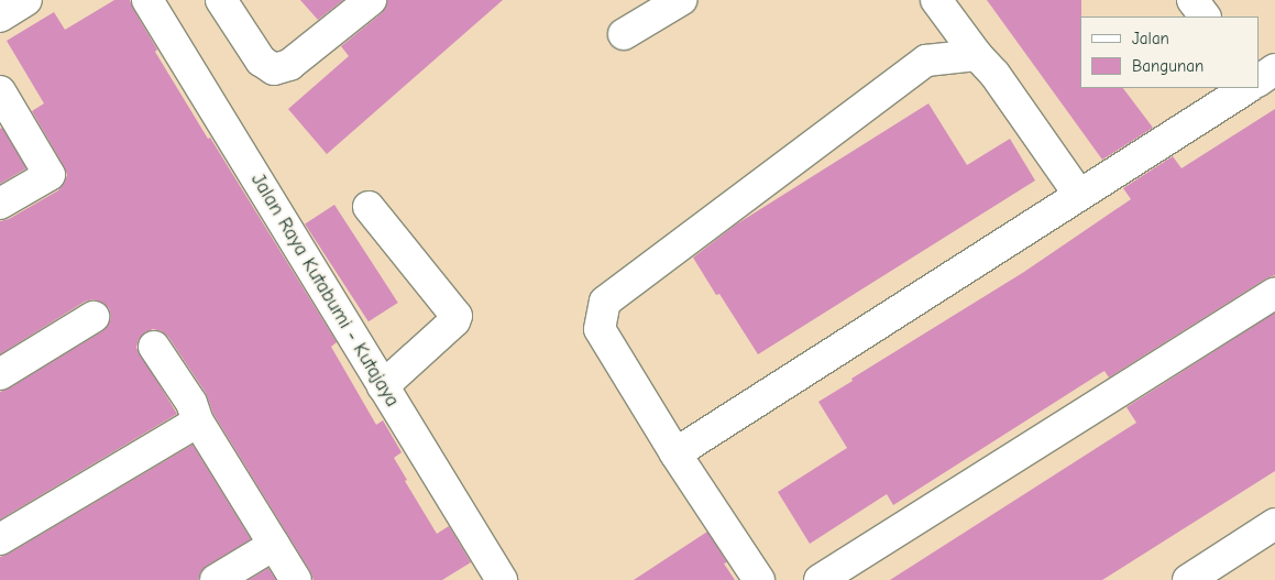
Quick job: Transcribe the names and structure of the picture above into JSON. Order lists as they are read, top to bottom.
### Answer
{
  "streets": {
    "street": ["Jalan Raya Kutabumi - Kutajaya"]
  },
  "legend": ["Jalan", "Bangunan"]
}
